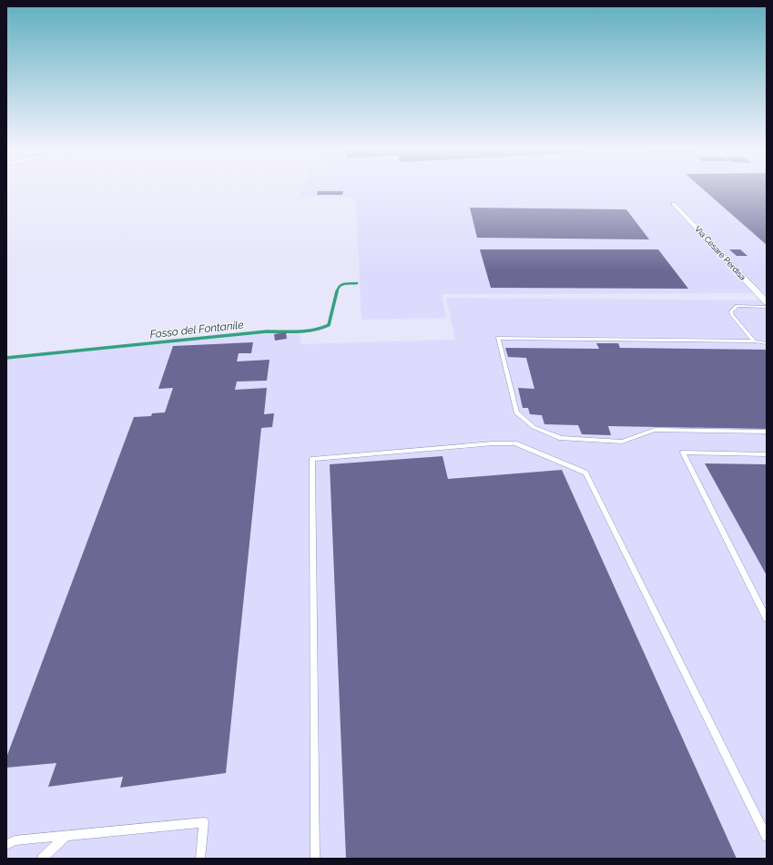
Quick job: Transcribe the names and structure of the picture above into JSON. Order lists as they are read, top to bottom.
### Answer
{
  "streets": {
    "street": ["Via Cesare Perdisa"]
  },
  "water": ["Fosso del Fontanile"]
}
